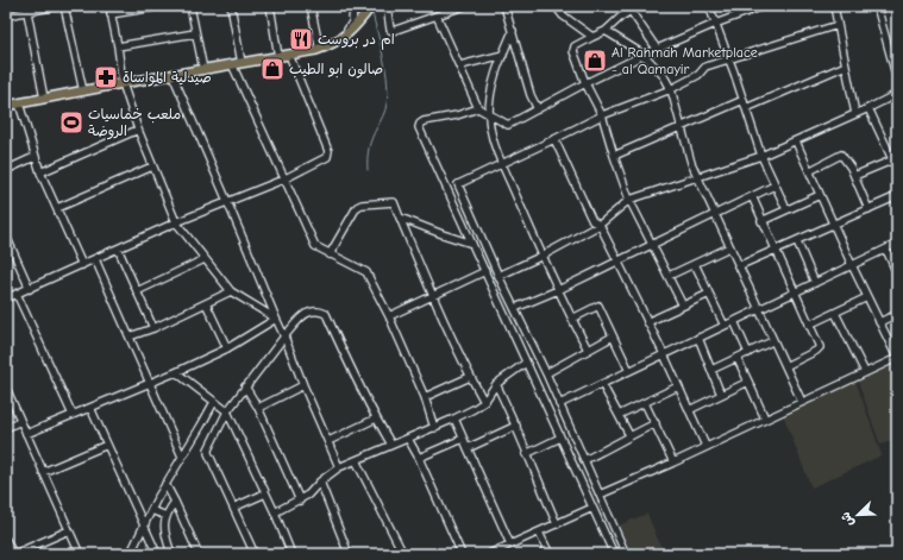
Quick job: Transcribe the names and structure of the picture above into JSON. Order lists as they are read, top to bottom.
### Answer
{
  "places": {
    "restaurant": ["ام در بروست"],
    "shop": ["Al Rahmah Marketplace - al Qamayir", "صالون ابو الطيب"],
    "pharmacy": ["صيدلية المواساة"],
    "sports": ["ملعب خماسيات الروضة"]
  },
  "north": "bottom left"
}
